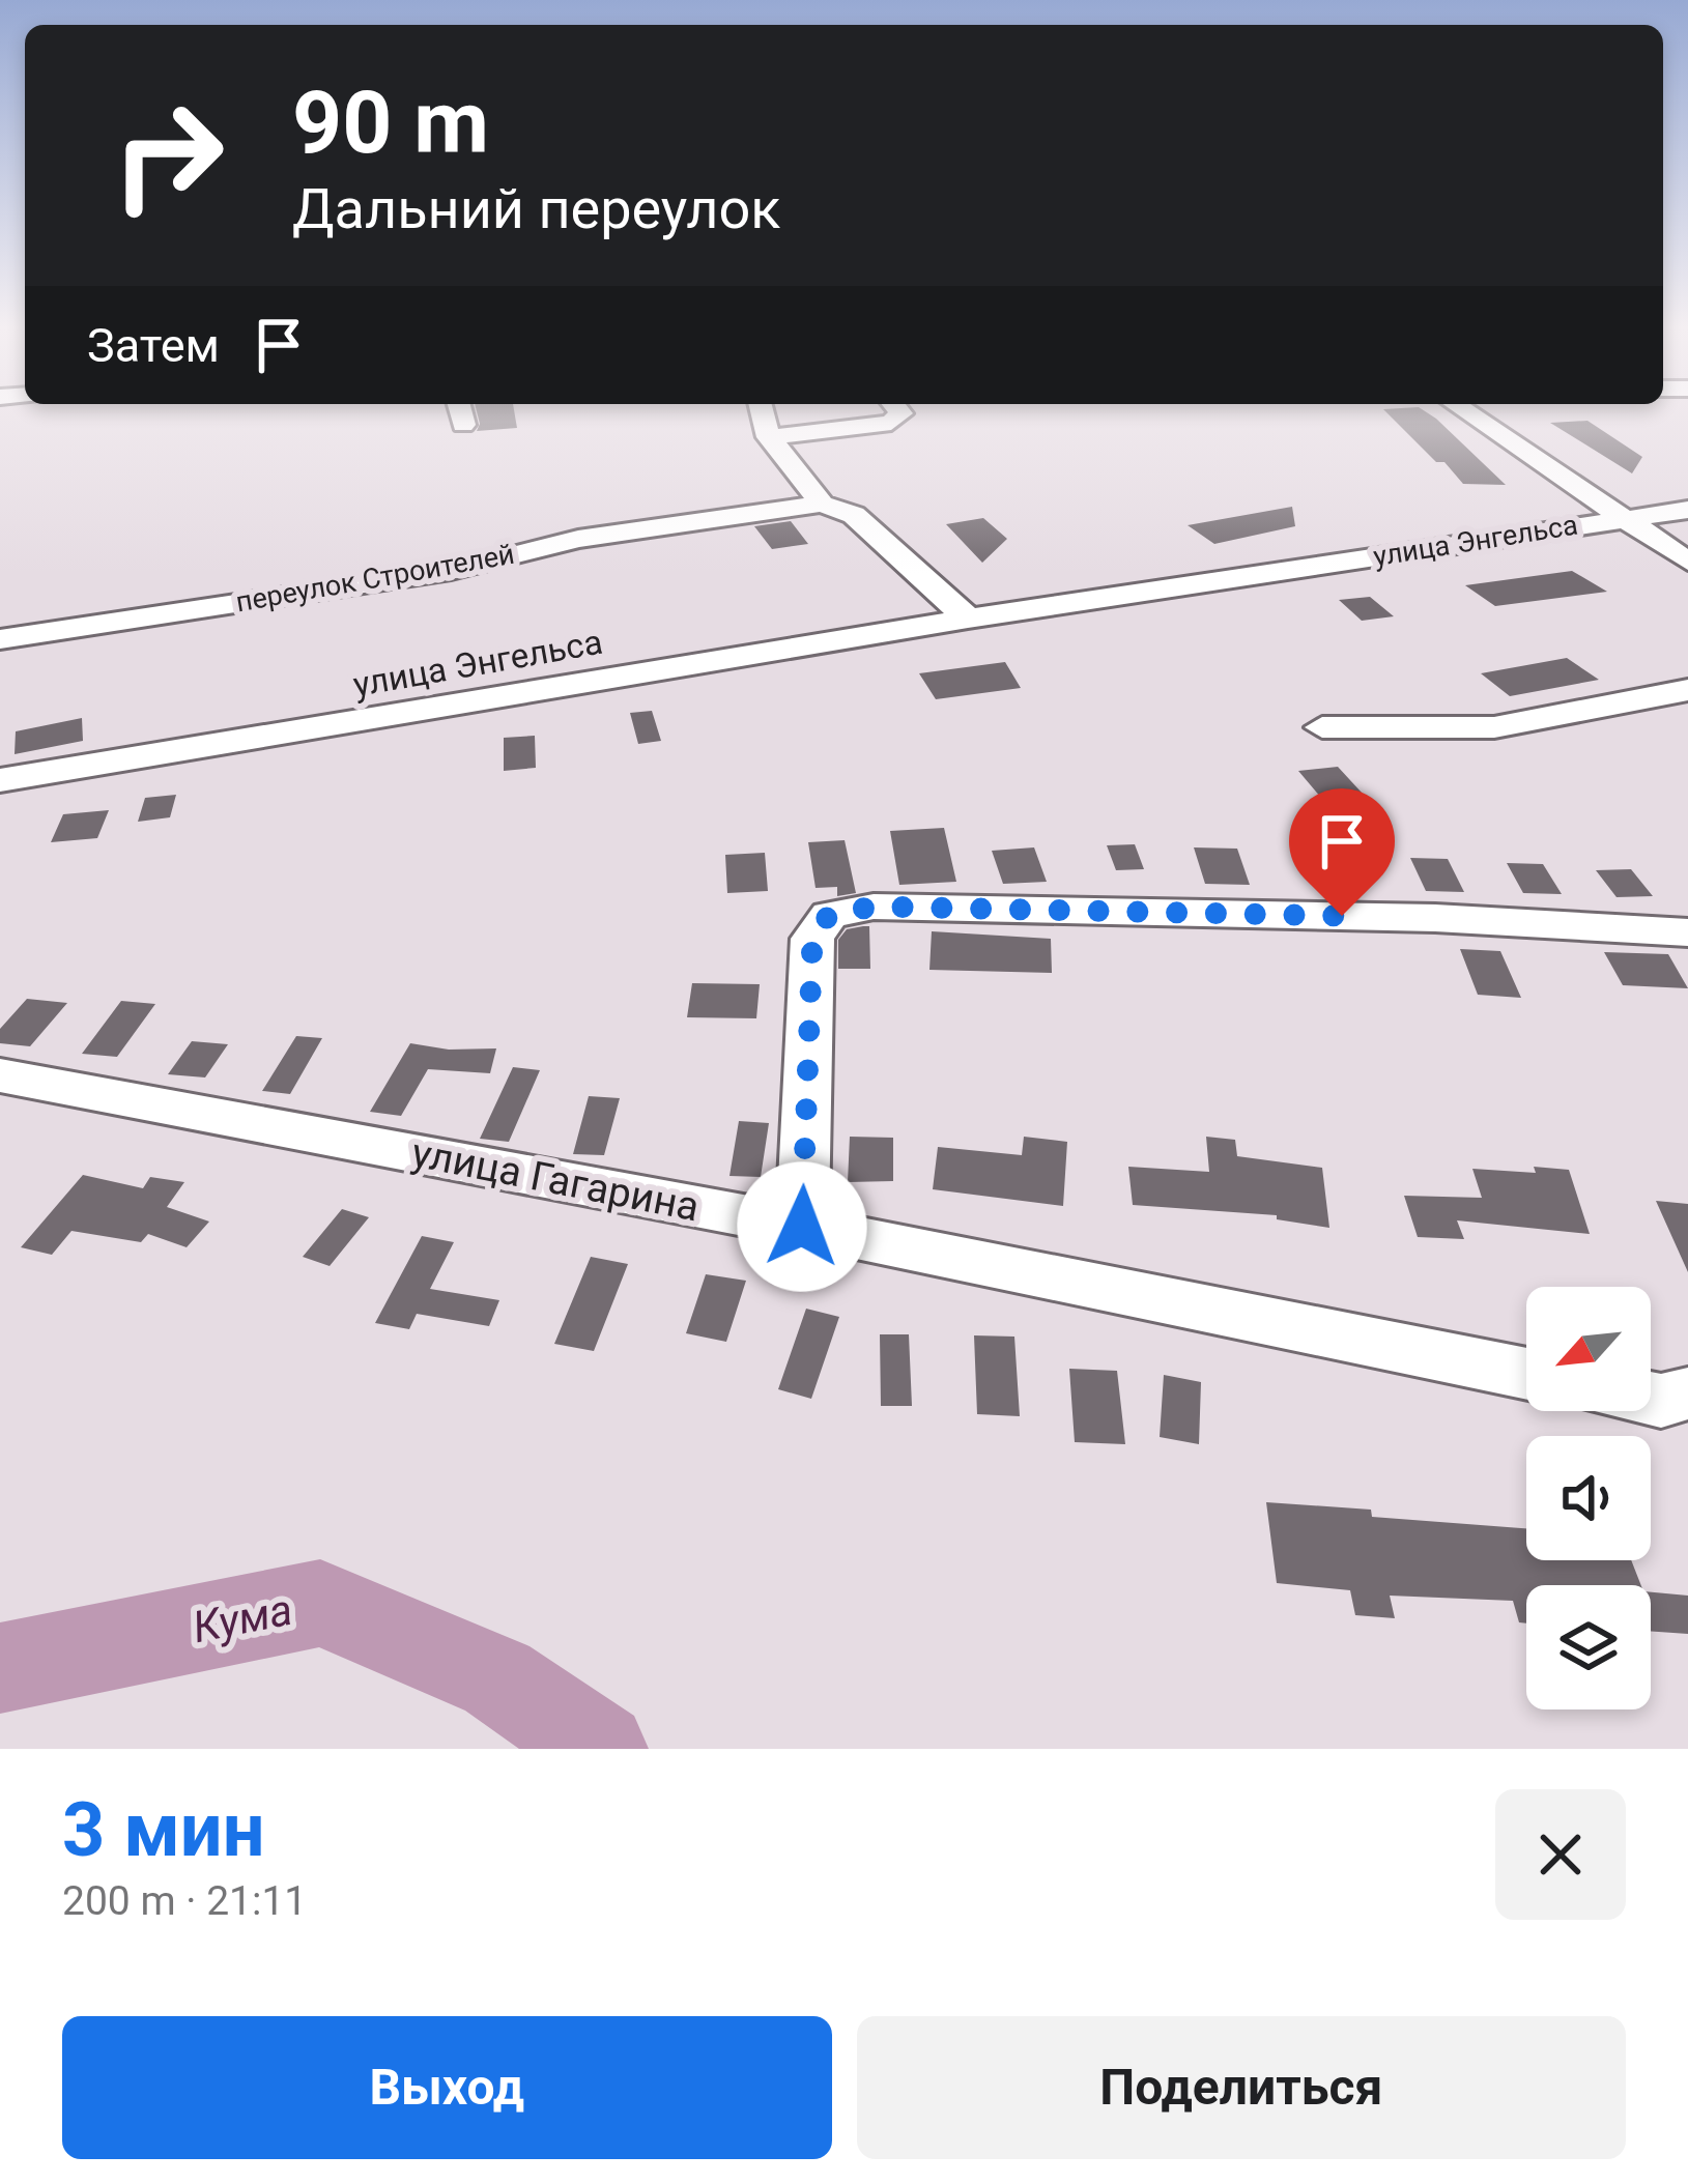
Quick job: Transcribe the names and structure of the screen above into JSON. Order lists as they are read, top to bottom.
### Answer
{
  "streets": {
    "street": ["улица Энгельса", "переулок Строителей", "улица Гагарина"]
  },
  "water": ["Кума"],
  "north": "bottom left",
  "page": {
    "turn": ["90 m", "Дальний переулок"],
    "then": "Затем",
    "heading": ["3 мин", "200 m · 21:11"],
    "buttons": ["Выход", "Поделиться"]
  }
}
